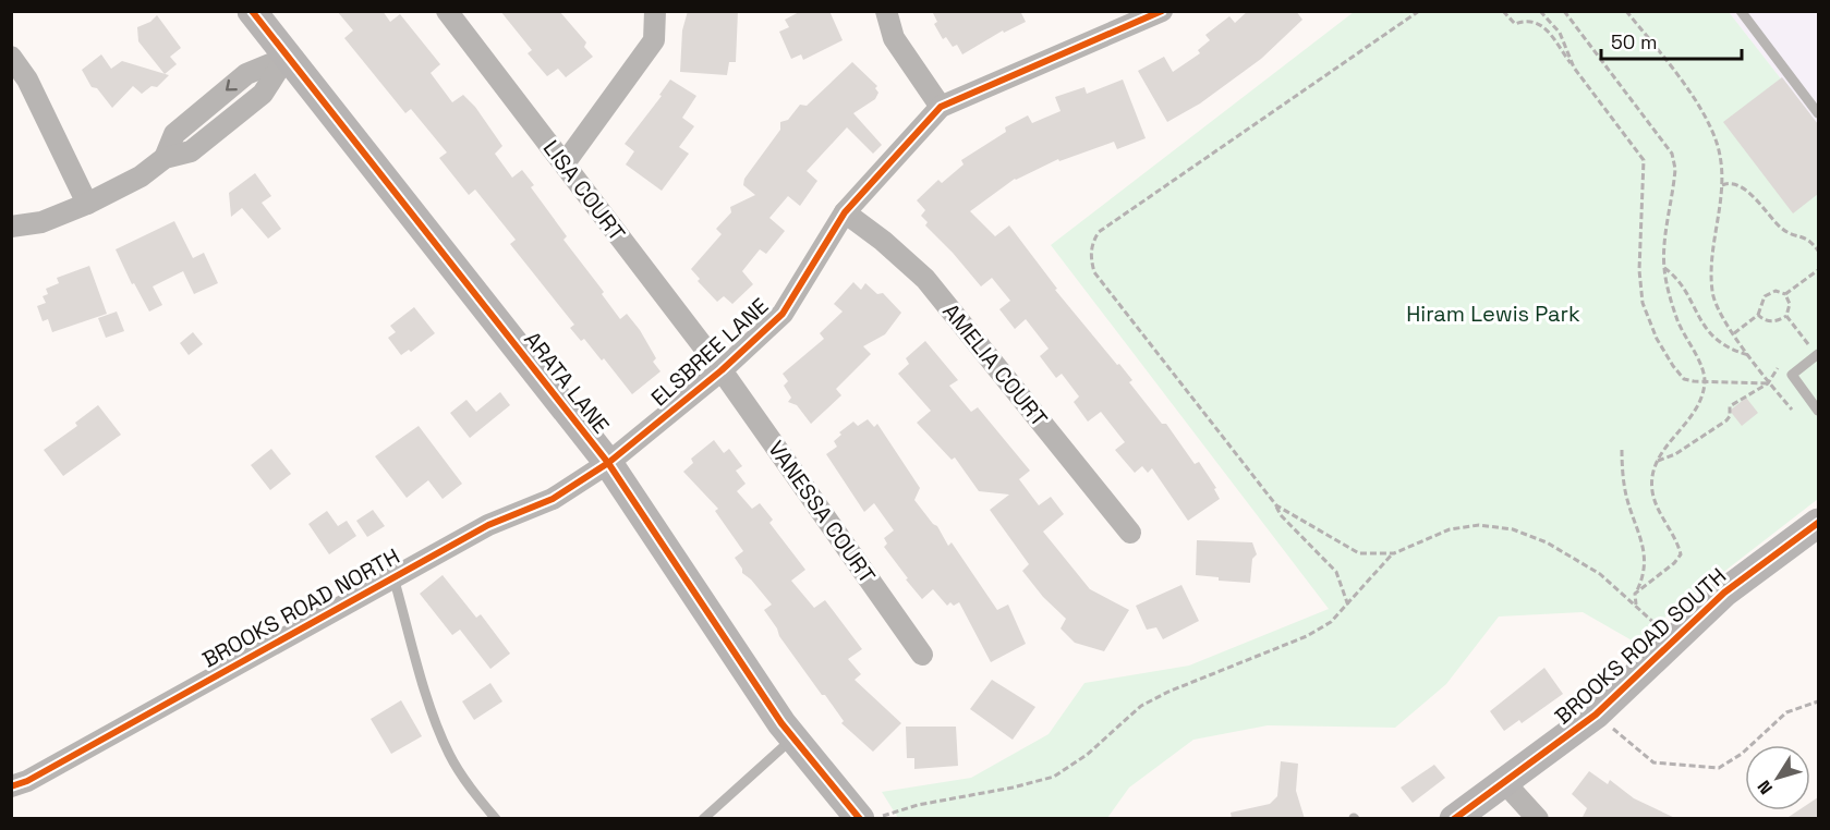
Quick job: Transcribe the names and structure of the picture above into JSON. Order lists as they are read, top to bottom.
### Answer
{
  "streets": {
    "street": [
      "LISA COURT",
      "ELSBREE LANE",
      "AMELIA COURT",
      "ARATA LANE",
      "VANESSA COURT",
      "BROOKS ROAD NORTH",
      "BROOKS ROAD SOUTH"
    ]
  },
  "crossings": [
    ["LISA COURT", "ELSBREE LANE"],
    ["LISA COURT", "VANESSA COURT"],
    ["ELSBREE LANE", "AMELIA COURT"],
    ["ELSBREE LANE", "ARATA LANE"],
    ["ELSBREE LANE", "VANESSA COURT"],
    ["ELSBREE LANE", "BROOKS ROAD NORTH"],
    ["ARATA LANE", "BROOKS ROAD NORTH"]
  ],
  "parks": ["Hiram Lewis Park"],
  "scale_bar": "50 m",
  "north": "bottom left"
}
